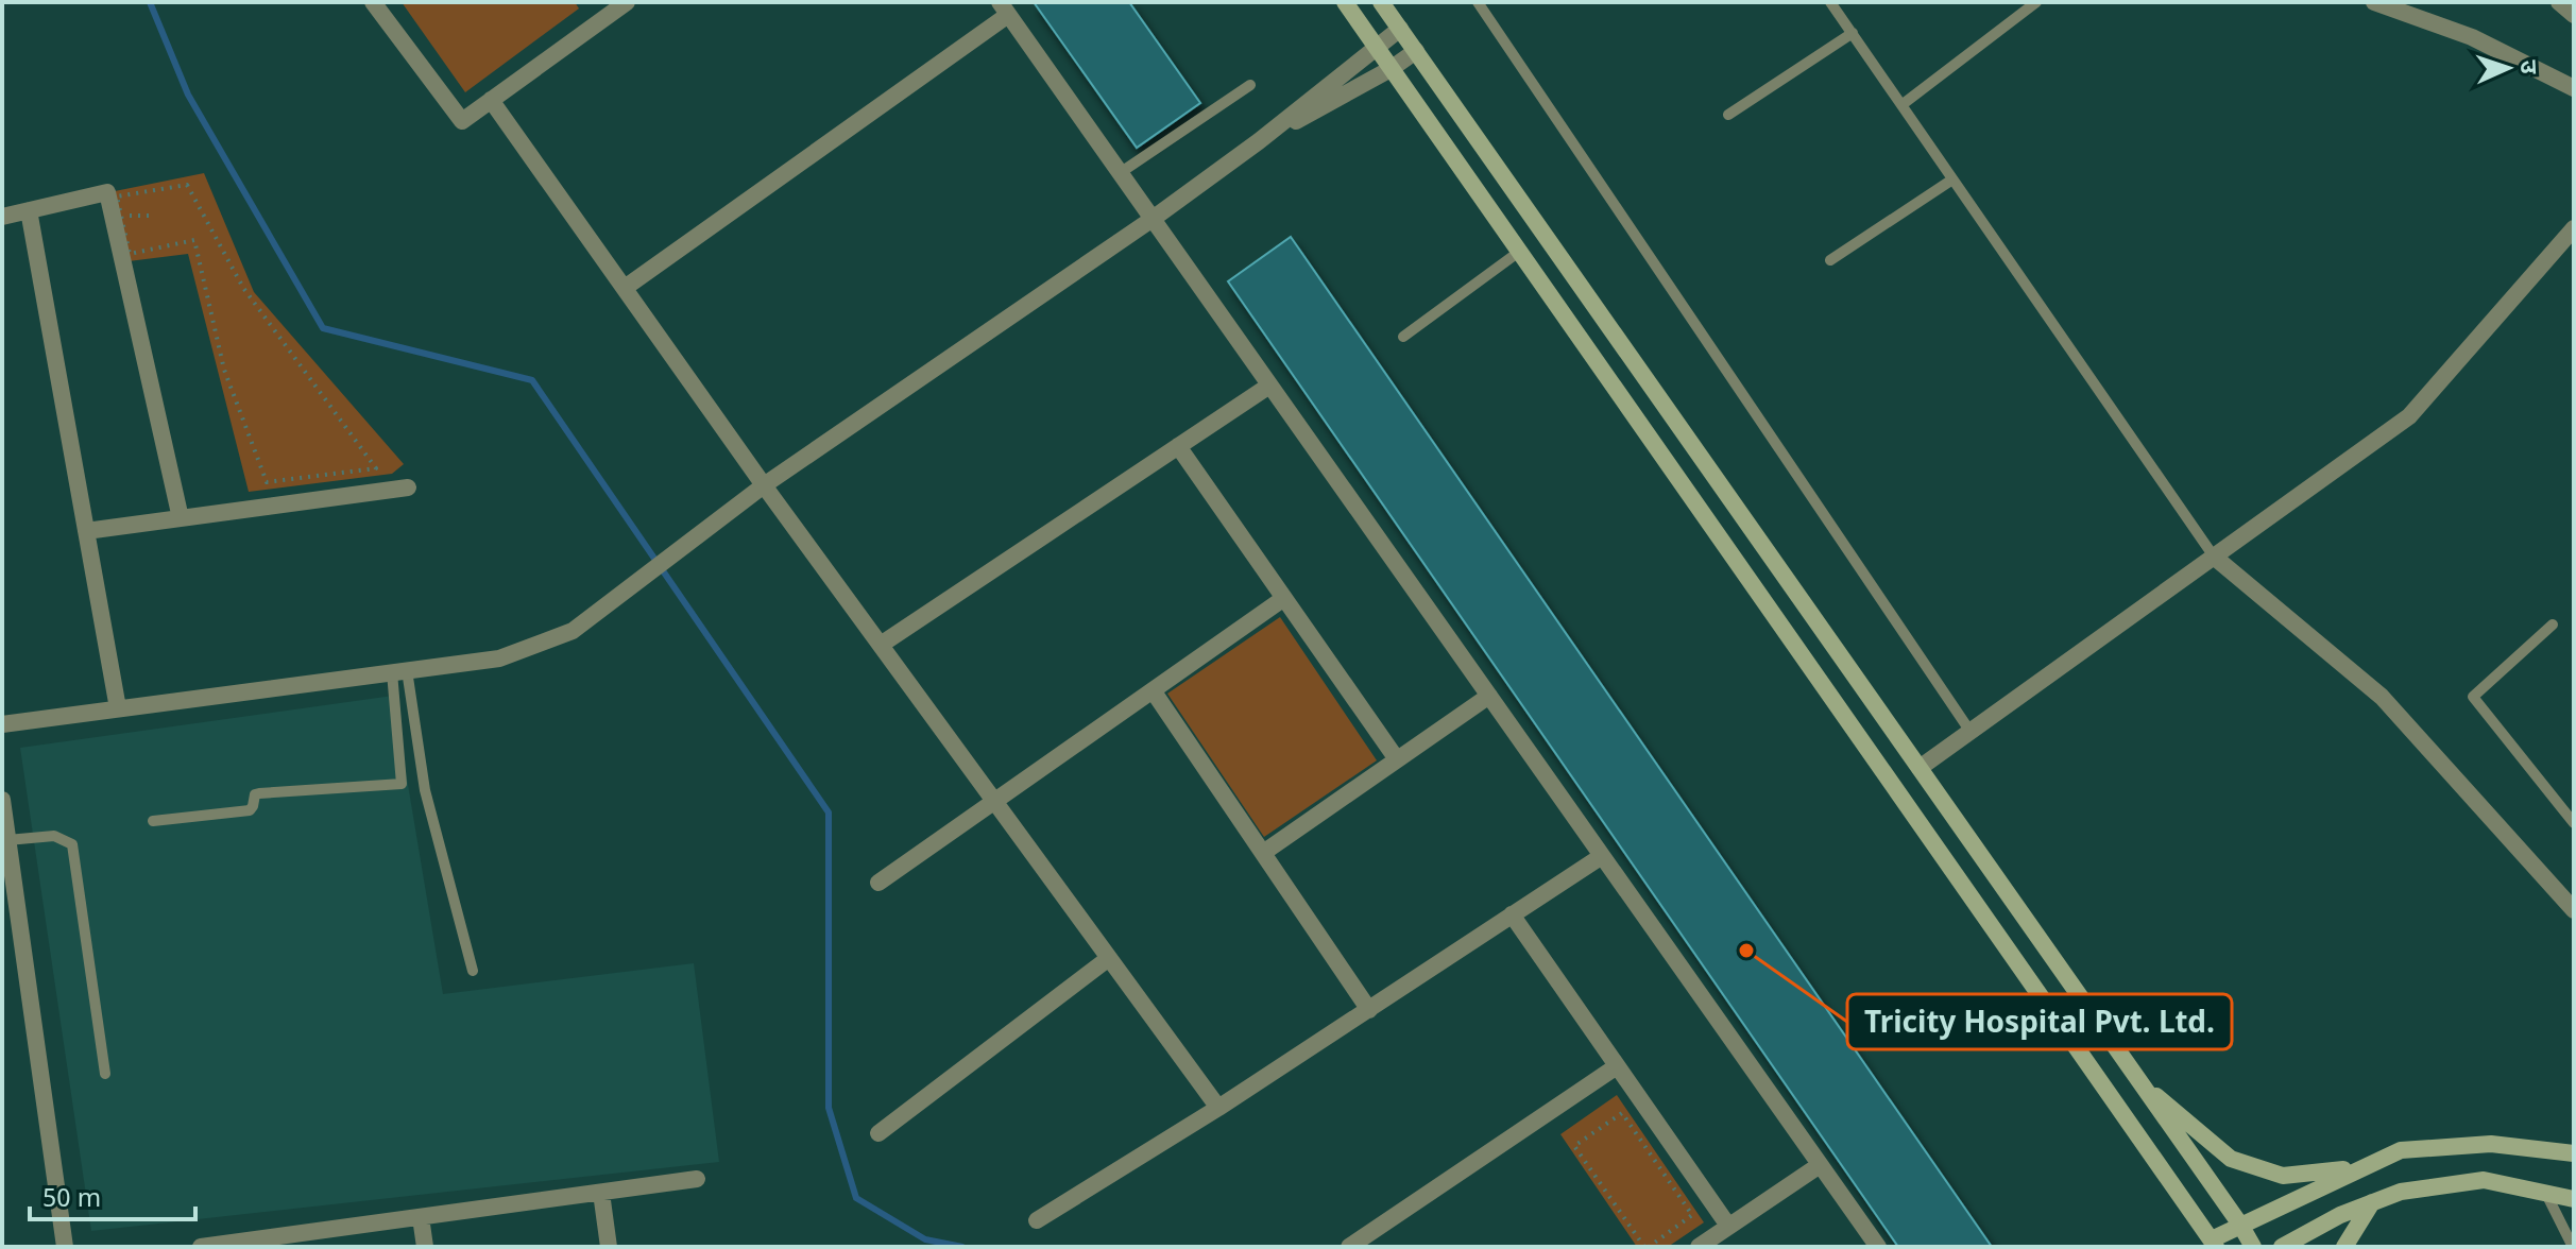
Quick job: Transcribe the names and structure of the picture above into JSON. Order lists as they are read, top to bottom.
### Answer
{
  "places": ["Tricity Hospital Pvt. Ltd."],
  "scale_bar": "50 m",
  "north": "right"
}
